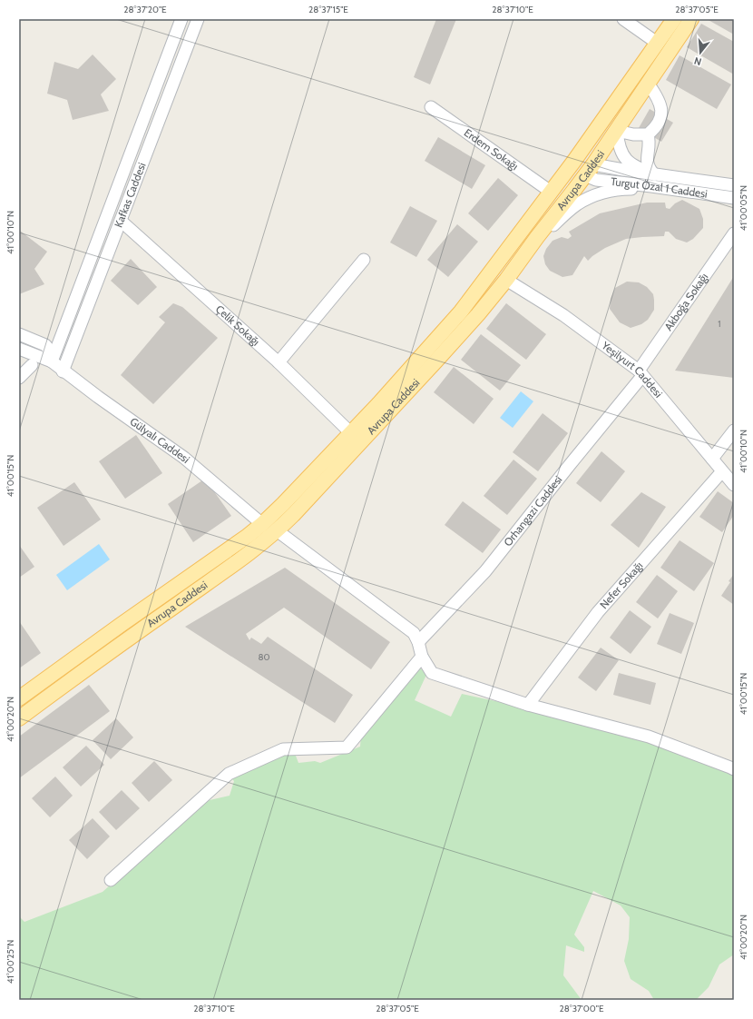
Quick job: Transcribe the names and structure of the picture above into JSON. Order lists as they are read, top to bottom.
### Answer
{
  "streets": {
    "main road": ["Avrupa Caddesi"],
    "street": [
      "Erdem Sokağı",
      "Turgut Özal 1 Caddesi",
      "Kafkas Caddesi",
      "Akboğa Sokağı",
      "Çelik Sokağı",
      "Yeşilyurt Caddesi",
      "Gülyalı Caddesi",
      "Orhangazi Caddesi",
      "Nefer Sokağı"
    ]
  },
  "crossings": [
    ["Erdem Sokağı", "Avrupa Caddesi"],
    ["Avrupa Caddesi", "Turgut Özal 1 Caddesi"],
    ["Avrupa Caddesi", "Çelik Sokağı"],
    ["Avrupa Caddesi", "Yeşilyurt Caddesi"],
    ["Avrupa Caddesi", "Gülyalı Caddesi"],
    ["Kafkas Caddesi", "Çelik Sokağı"],
    ["Kafkas Caddesi", "Gülyalı Caddesi"],
    ["Akboğa Sokağı", "Yeşilyurt Caddesi"],
    ["Akboğa Sokağı", "Orhangazi Caddesi"],
    ["Yeşilyurt Caddesi", "Orhangazi Caddesi"],
    ["Yeşilyurt Caddesi", "Nefer Sokağı"]
  ],
  "house_numbers": ["1", "80"],
  "north": "bottom",
  "coordinates": [
    "28°37'20\"E",
    "28°37'15\"E",
    "28°37'10\"E",
    "28°37'05\"E",
    "41°00'05\"N",
    "41°00'10\"N",
    "41°00'15\"N",
    "41°00'20\"N",
    "41°00'25\"N",
    "28°37'00\"E"
  ]
}
